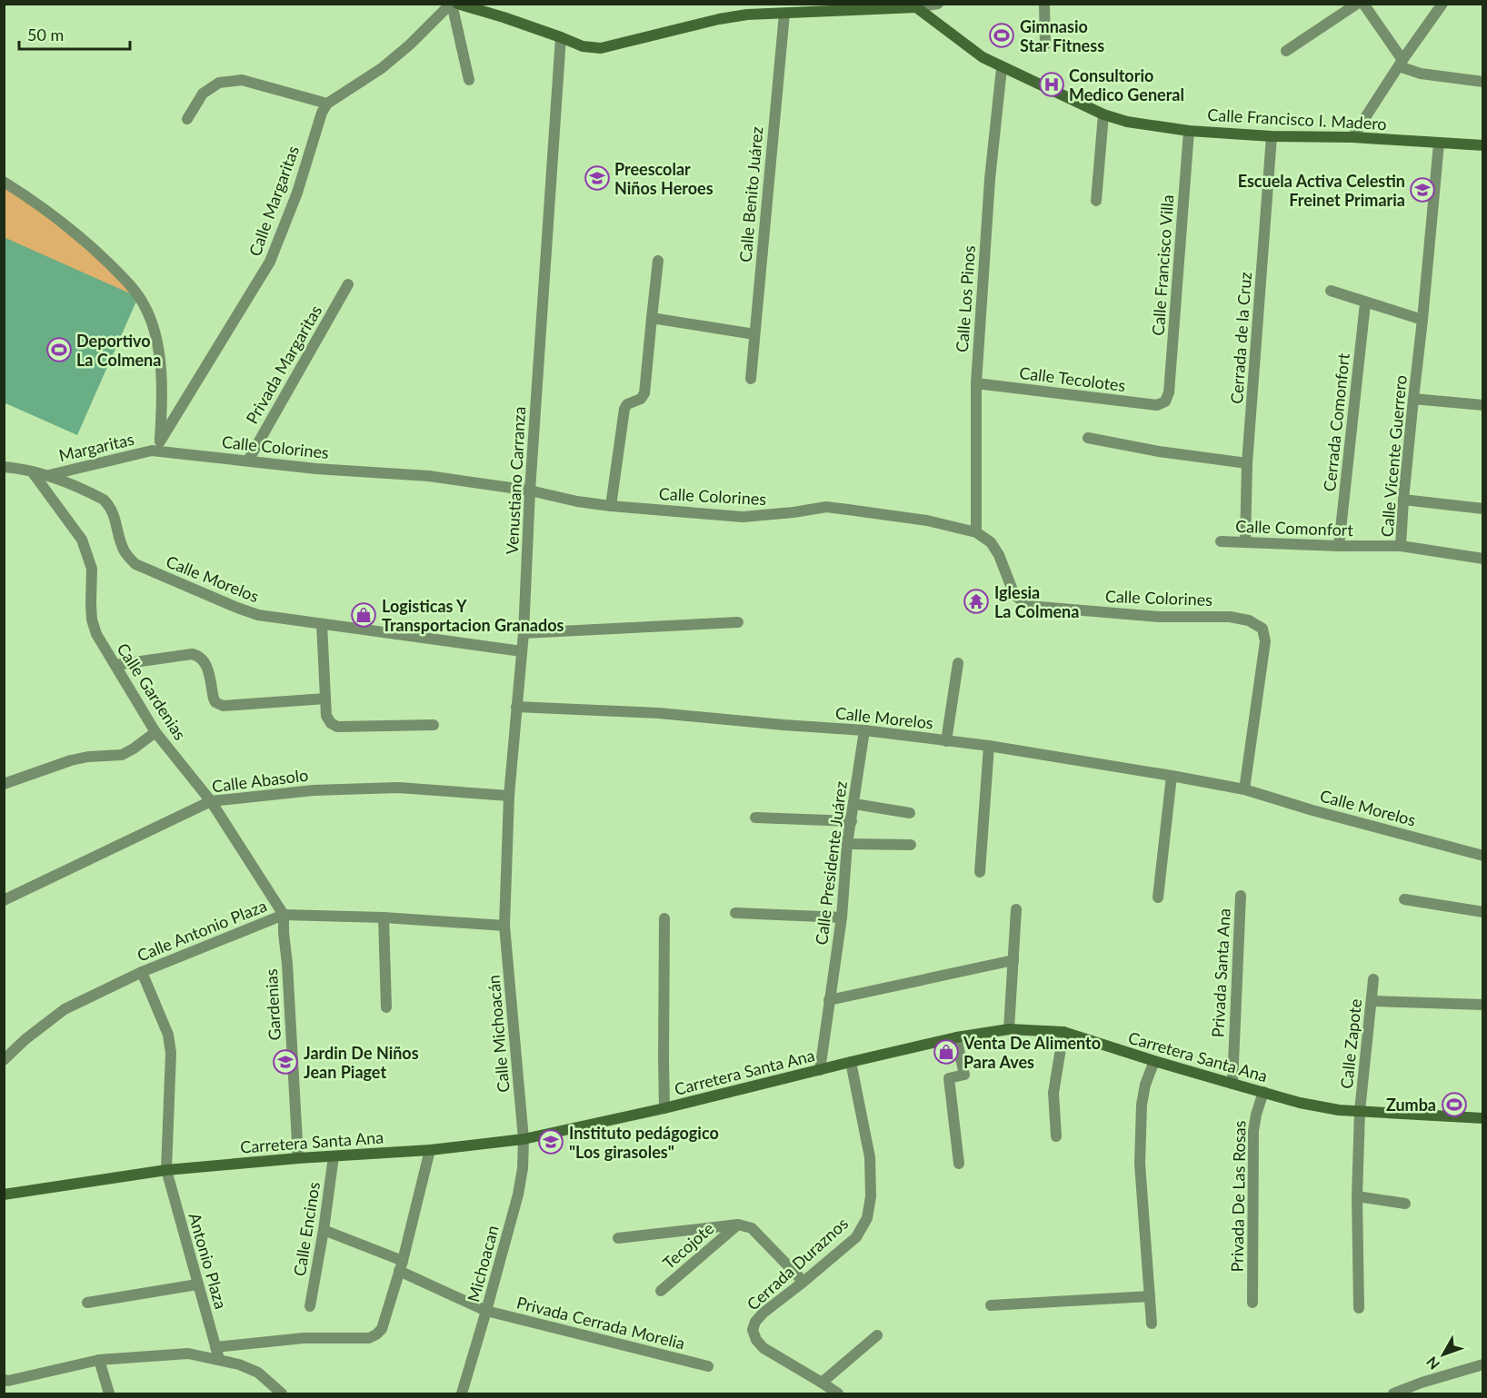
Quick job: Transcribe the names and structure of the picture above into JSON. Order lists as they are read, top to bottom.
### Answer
{
  "streets": {
    "main road": ["Calle Francisco I. Madero", "Carretera Santa Ana"],
    "street": [
      "Calle Benito Juárez",
      "Calle Margaritas",
      "Calle Francisco Villa",
      "Calle Los Pinos",
      "Cerrada de la Cruz",
      "Privada Margaritas",
      "Calle Tecolotes",
      "Cerrada Comonfort",
      "Margaritas",
      "Calle Colorines",
      "Calle Vicente Guerrero",
      "Venustiano Carranza",
      "Calle Comonfort",
      "Calle Morelos",
      "Calle Gardenias",
      "Calle Abasolo",
      "Calle Presidente Juárez",
      "Calle Antonio Plaza",
      "Privada Santa Ana",
      "Gardenias",
      "Calle Michoacán",
      "Calle Zapote",
      "Privada De Las Rosas",
      "Calle Encinos",
      "Tecojote",
      "Antonio Plaza",
      "Michoacan",
      "Cerrada Duraznos",
      "Privada Cerrada Morelia"
    ]
  },
  "crossings": [
    ["Calle Francisco I. Madero", "Calle Francisco Villa"],
    ["Calle Francisco I. Madero", "Calle Los Pinos"],
    ["Calle Francisco I. Madero", "Cerrada de la Cruz"],
    ["Calle Francisco I. Madero", "Calle Vicente Guerrero"],
    ["Calle Margaritas", "Margaritas"],
    ["Calle Margaritas", "Calle Colorines"],
    ["Calle Francisco Villa", "Calle Tecolotes"],
    ["Calle Los Pinos", "Calle Tecolotes"],
    ["Calle Los Pinos", "Calle Colorines"],
    ["Cerrada de la Cruz", "Calle Comonfort"],
    ["Privada Margaritas", "Calle Colorines"],
    ["Cerrada Comonfort", "Calle Comonfort"],
    ["Margaritas", "Calle Colorines"],
    ["Margaritas", "Calle Morelos"],
    ["Calle Colorines", "Venustiano Carranza"],
    ["Calle Colorines", "Calle Morelos"],
    ["Calle Vicente Guerrero", "Calle Comonfort"],
    ["Venustiano Carranza", "Calle Morelos"],
    ["Venustiano Carranza", "Calle Abasolo"],
    ["Venustiano Carranza", "Calle Antonio Plaza"],
    ["Venustiano Carranza", "Calle Michoacán"],
    ["Calle Morelos", "Calle Gardenias"],
    ["Calle Morelos", "Calle Presidente Juárez"],
    ["Calle Gardenias", "Calle Abasolo"],
    ["Calle Gardenias", "Calle Antonio Plaza"],
    ["Calle Gardenias", "Gardenias"],
    ["Calle Presidente Juárez", "Carretera Santa Ana"],
    ["Calle Antonio Plaza", "Gardenias"],
    ["Calle Antonio Plaza", "Calle Michoacán"],
    ["Calle Antonio Plaza", "Antonio Plaza"],
    ["Privada Santa Ana", "Carretera Santa Ana"],
    ["Gardenias", "Carretera Santa Ana"],
    ["Calle Michoacán", "Carretera Santa Ana"],
    ["Calle Michoacán", "Michoacan"],
    ["Calle Zapote", "Carretera Santa Ana"],
    ["Carretera Santa Ana", "Privada De Las Rosas"],
    ["Carretera Santa Ana", "Calle Encinos"],
    ["Carretera Santa Ana", "Antonio Plaza"],
    ["Carretera Santa Ana", "Michoacan"],
    ["Carretera Santa Ana", "Cerrada Duraznos"],
    ["Calle Encinos", "Privada Cerrada Morelia"],
    ["Michoacan", "Privada Cerrada Morelia"]
  ],
  "places": {
    "sports": ["Gimnasio Star Fitness", "Deportivo La Colmena", "Zumba"],
    "hospital": ["Consultorio Medico General"],
    "school or university": [
      "Preescolar Niños Heroes",
      "Escuela Activa Celestin Freinet Primaria",
      "Jardin De Niños Jean Piaget",
      "Instituto pedágogico \"Los girasoles\""
    ],
    "temple": ["Iglesia La Colmena"],
    "shop": ["Logisticas Y Transportacion Granados", "Venta De Alimento Para Aves"]
  },
  "scale_bar": "50 m",
  "north": "bottom left"
}
